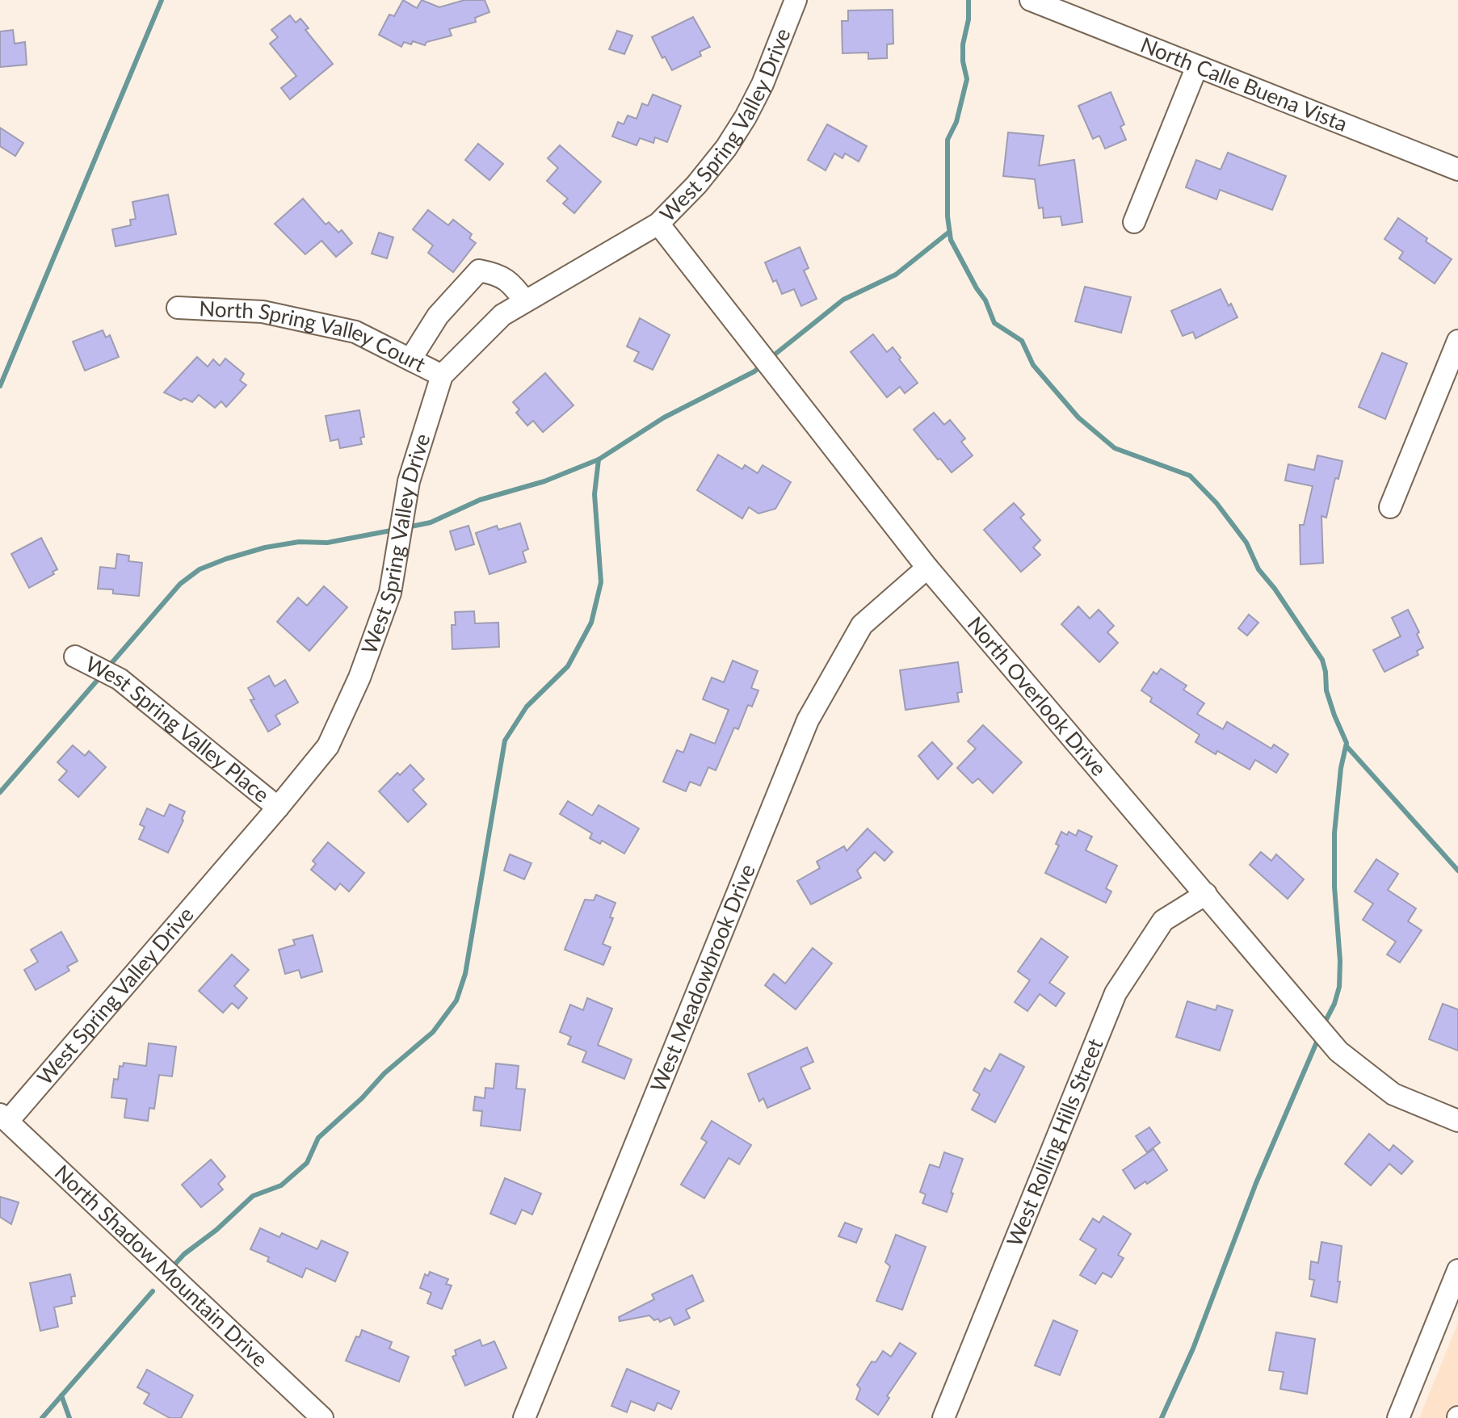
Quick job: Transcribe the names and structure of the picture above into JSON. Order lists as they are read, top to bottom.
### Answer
{
  "streets": {
    "street": [
      "North Calle Buena Vista",
      "West Spring Valley Drive",
      "North Spring Valley Court",
      "North Overlook Drive",
      "West Spring Valley Place",
      "West Meadowbrook Drive",
      "West Rolling Hills Street",
      "North Shadow Mountain Drive"
    ]
  },
  "crossings": [
    ["West Spring Valley Drive", "North Spring Valley Court"],
    ["West Spring Valley Drive", "North Overlook Drive"],
    ["West Spring Valley Drive", "West Spring Valley Place"],
    ["West Spring Valley Drive", "North Shadow Mountain Drive"],
    ["North Overlook Drive", "West Meadowbrook Drive"],
    ["North Overlook Drive", "West Rolling Hills Street"]
  ]
}
